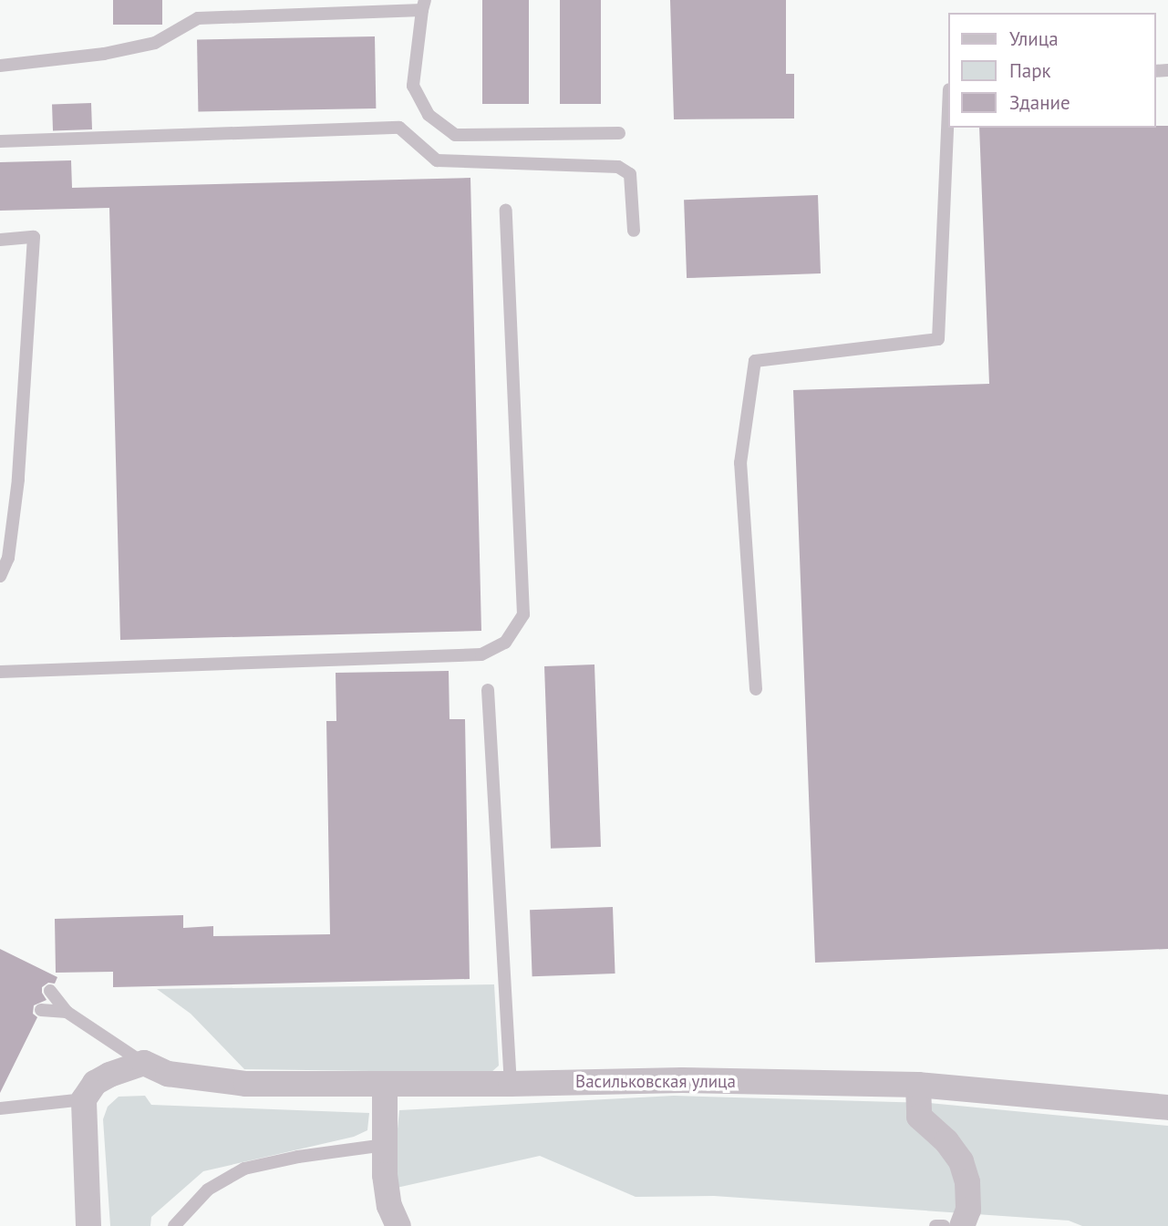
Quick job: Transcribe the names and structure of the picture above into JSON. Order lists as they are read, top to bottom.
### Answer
{
  "streets": {
    "street": ["Васильковская улица"]
  },
  "legend": ["Улица", "Парк", "Здание"]
}
